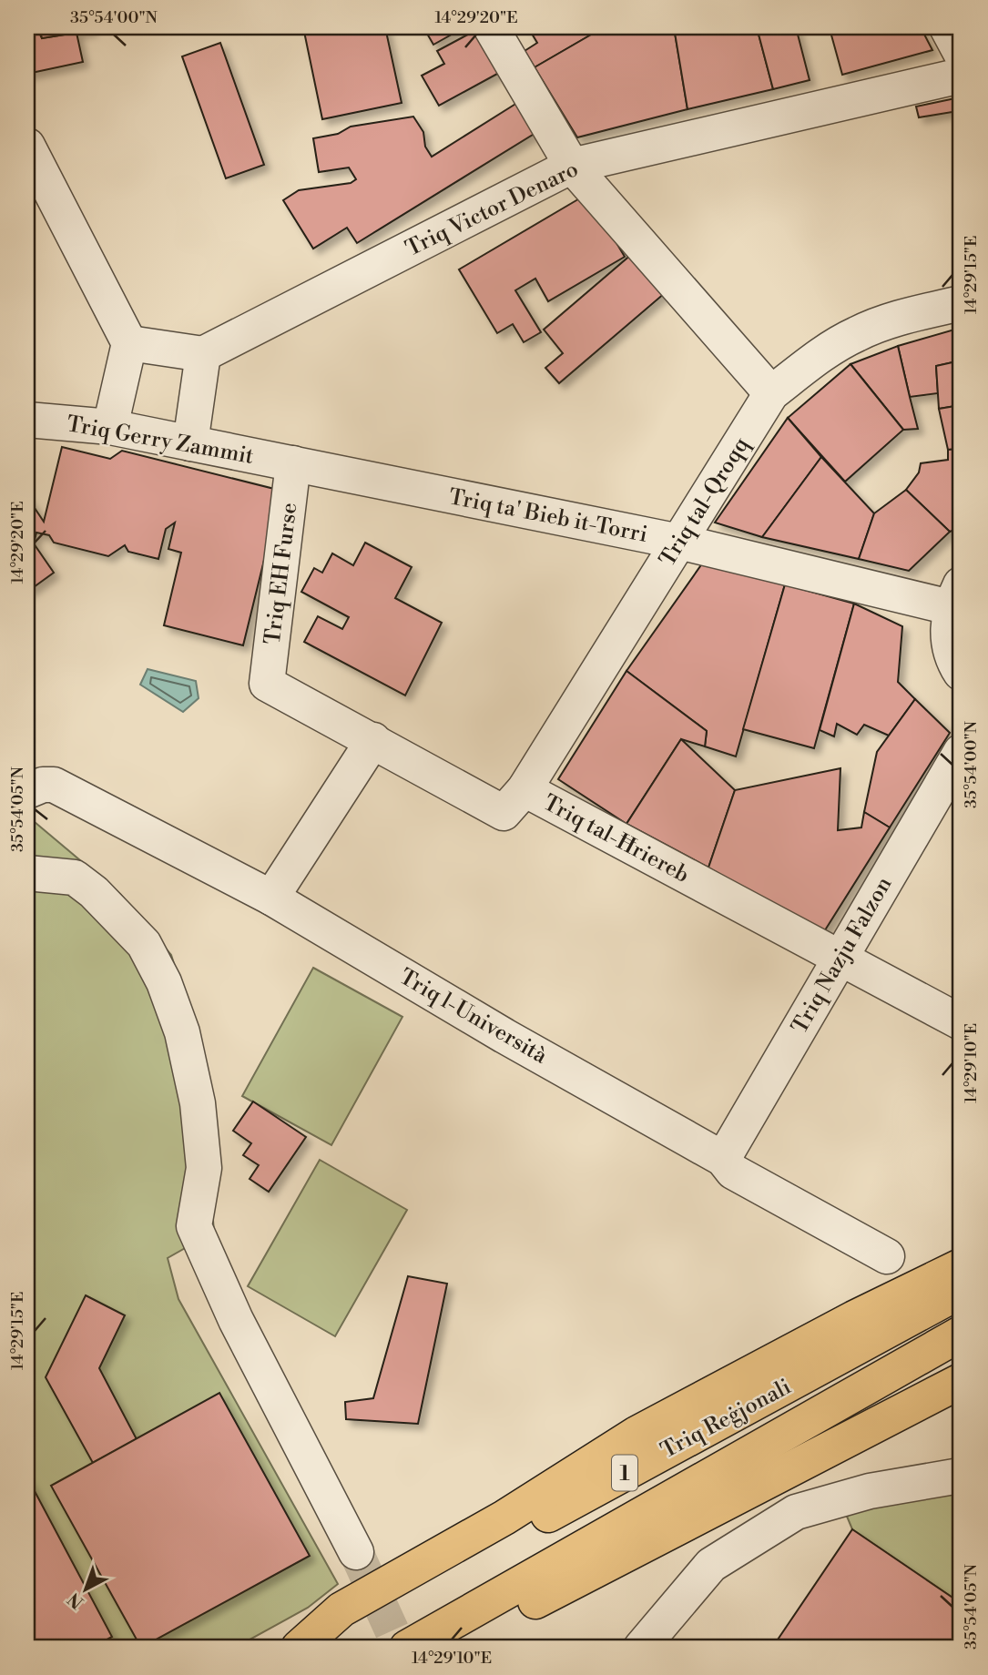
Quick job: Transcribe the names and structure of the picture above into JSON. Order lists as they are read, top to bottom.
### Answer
{
  "streets": {
    "highway": ["Triq Reġjonali", "1"],
    "street": [
      "Triq Victor Denaro",
      "Triq Gerry Zammit",
      "Triq tal-Qroqq",
      "Triq ta' Bieb it-Torri",
      "Triq EH Furse",
      "Triq tal-Ħriereb",
      "Triq Nazju Falzon",
      "Triq l-Università"
    ]
  },
  "crossings": [
    ["Triq Gerry Zammit", "Triq ta' Bieb it-Torri"],
    ["Triq Gerry Zammit", "Triq EH Furse"],
    ["Triq tal-Qroqq", "Triq ta' Bieb it-Torri"],
    ["Triq tal-Qroqq", "Triq tal-Ħriereb"],
    ["Triq ta' Bieb it-Torri", "Triq EH Furse"],
    ["Triq EH Furse", "Triq tal-Ħriereb"],
    ["Triq tal-Ħriereb", "Triq Nazju Falzon"],
    ["Triq Nazju Falzon", "Triq l-Università"]
  ],
  "north": "bottom left",
  "coordinates": [
    "35°54'00\"N",
    "14°29'20\"E",
    "14°29'15\"E",
    "35°54'05\"N",
    "14°29'10\"E"
  ]
}
